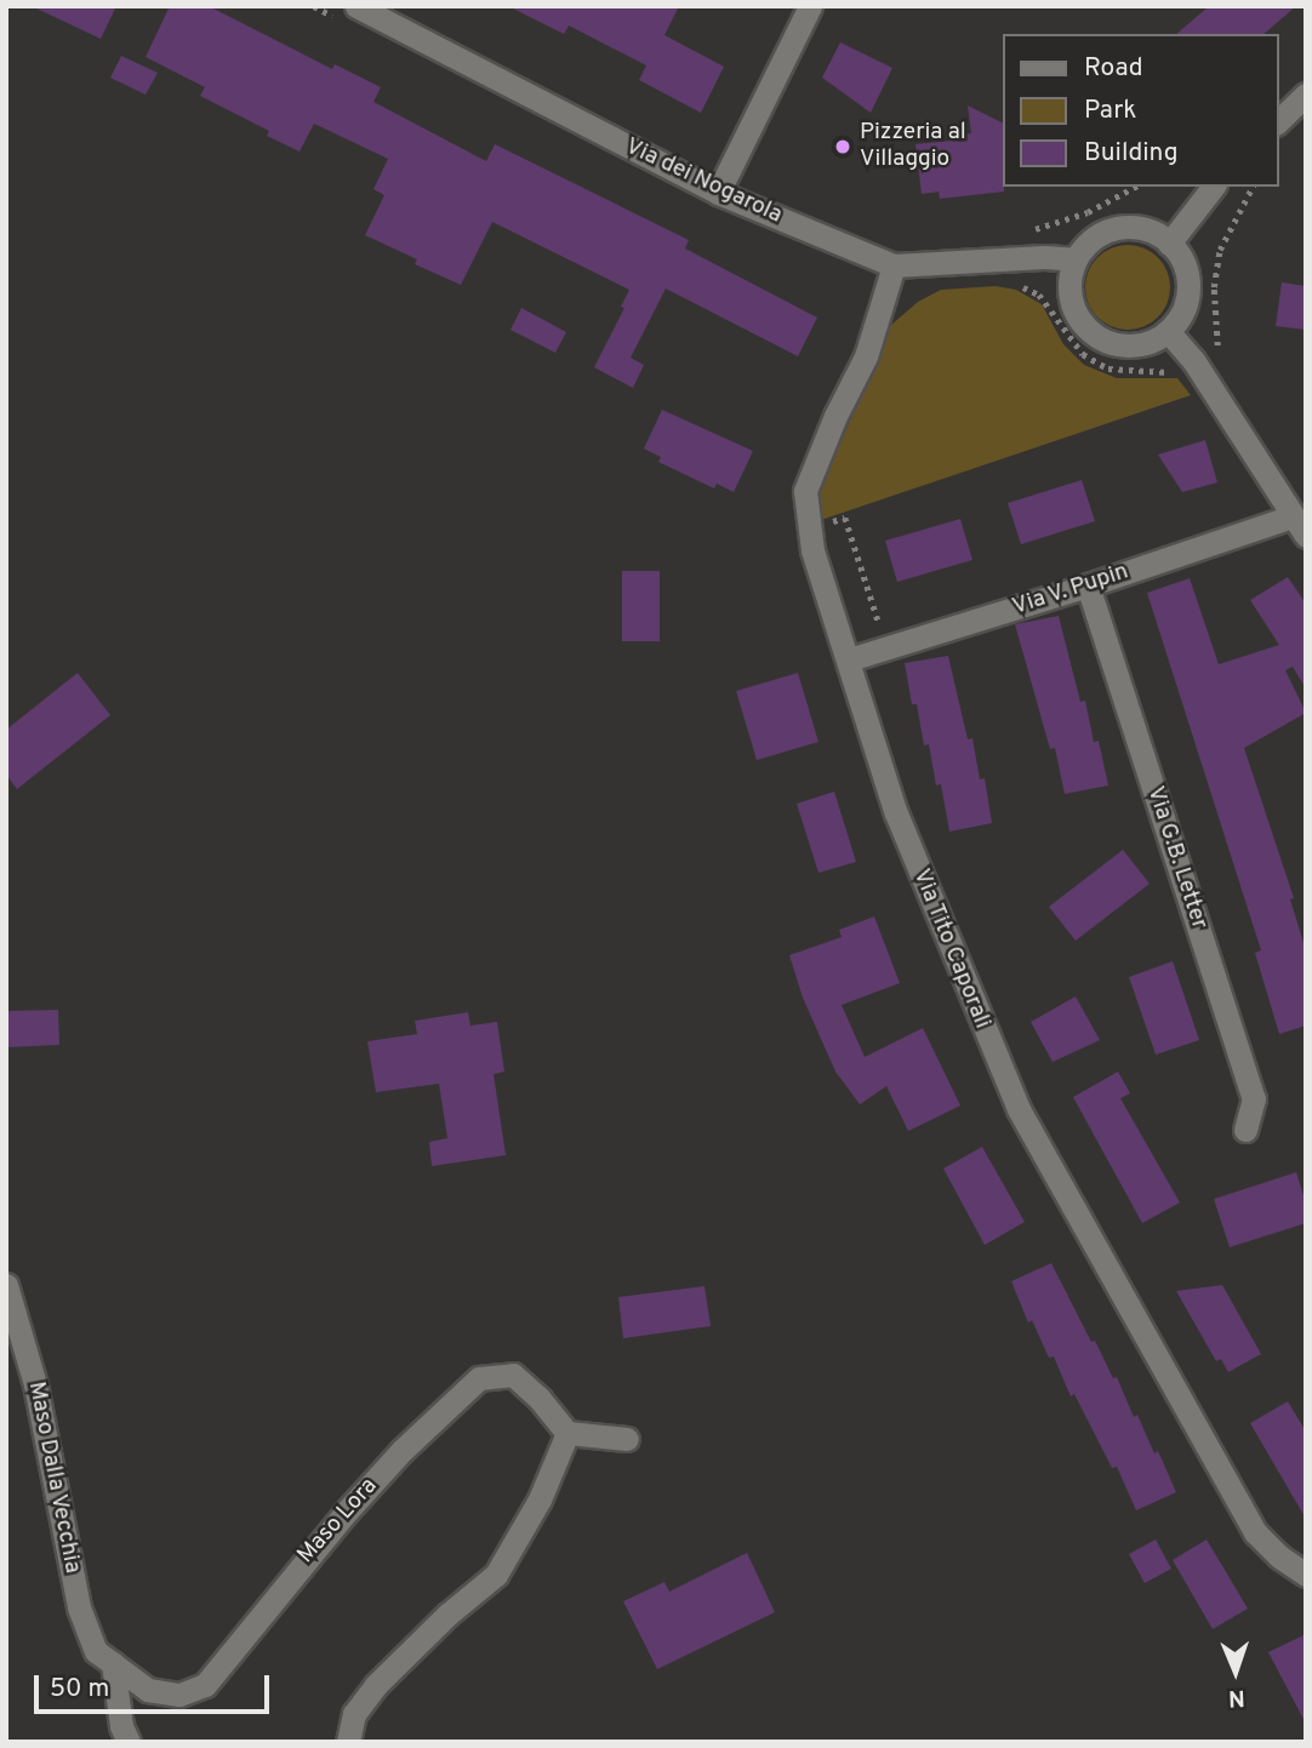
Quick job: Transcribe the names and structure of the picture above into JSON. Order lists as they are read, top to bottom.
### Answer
{
  "streets": {
    "street": [
      "Via dei Nogarola",
      "Via V. Pupin",
      "Via G.B. Letter",
      "Via Tito Caporali",
      "Maso Dalla Vecchia",
      "Maso Lora"
    ]
  },
  "crossings": [
    ["Via dei Nogarola", "Via Tito Caporali"],
    ["Via V. Pupin", "Via G.B. Letter"],
    ["Via V. Pupin", "Via Tito Caporali"],
    ["Maso Dalla Vecchia", "Maso Lora"]
  ],
  "places": ["Pizzeria al Villaggio"],
  "legend": ["Road", "Park", "Building"],
  "scale_bar": "50 m",
  "north": "bottom"
}
